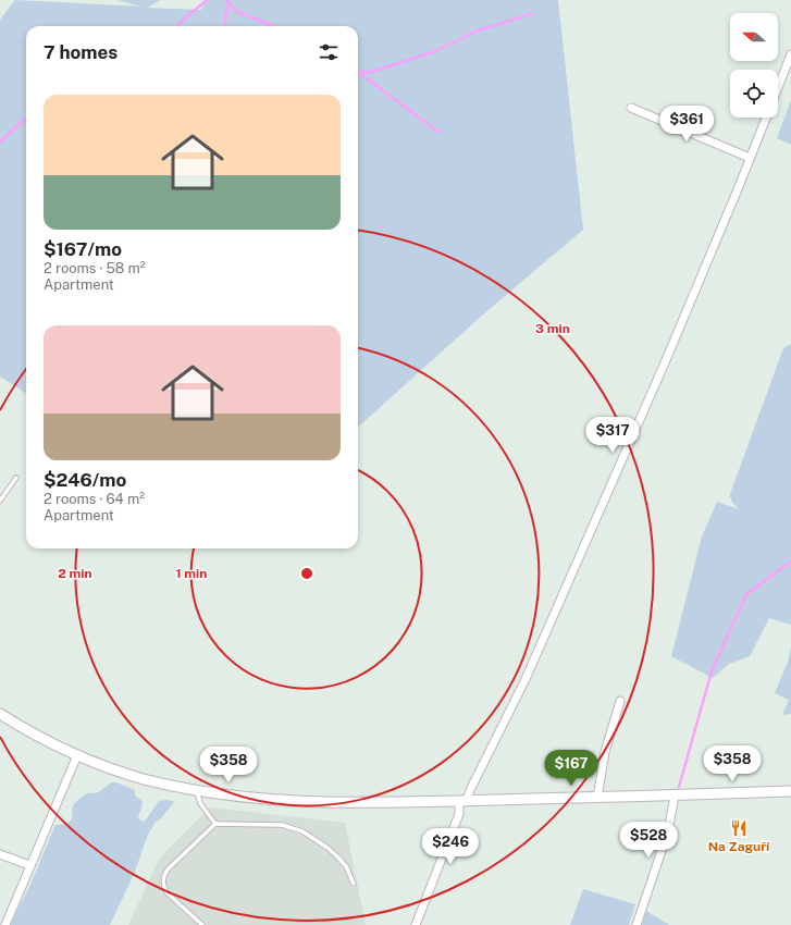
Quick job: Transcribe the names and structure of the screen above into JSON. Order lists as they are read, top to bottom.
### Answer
{
  "places": {
    "restaurant": ["Na Zaguří"]
  },
  "north": "left",
  "page": {
    "heading": "7 homes",
    "list": [
      {
        "name": "$167/mo",
        "note": "2 rooms · 58 m² · Apartment"
      },
      {
        "name": "$246/mo",
        "note": "2 rooms · 64 m² · Apartment"
      }
    ],
    "price": [
      "$361",
      "$317",
      "$358",
      "$358",
      "$167",
      "$528",
      "$246"
    ]
  },
  "rings": ["3 min", "2 min", "1 min"]
}
